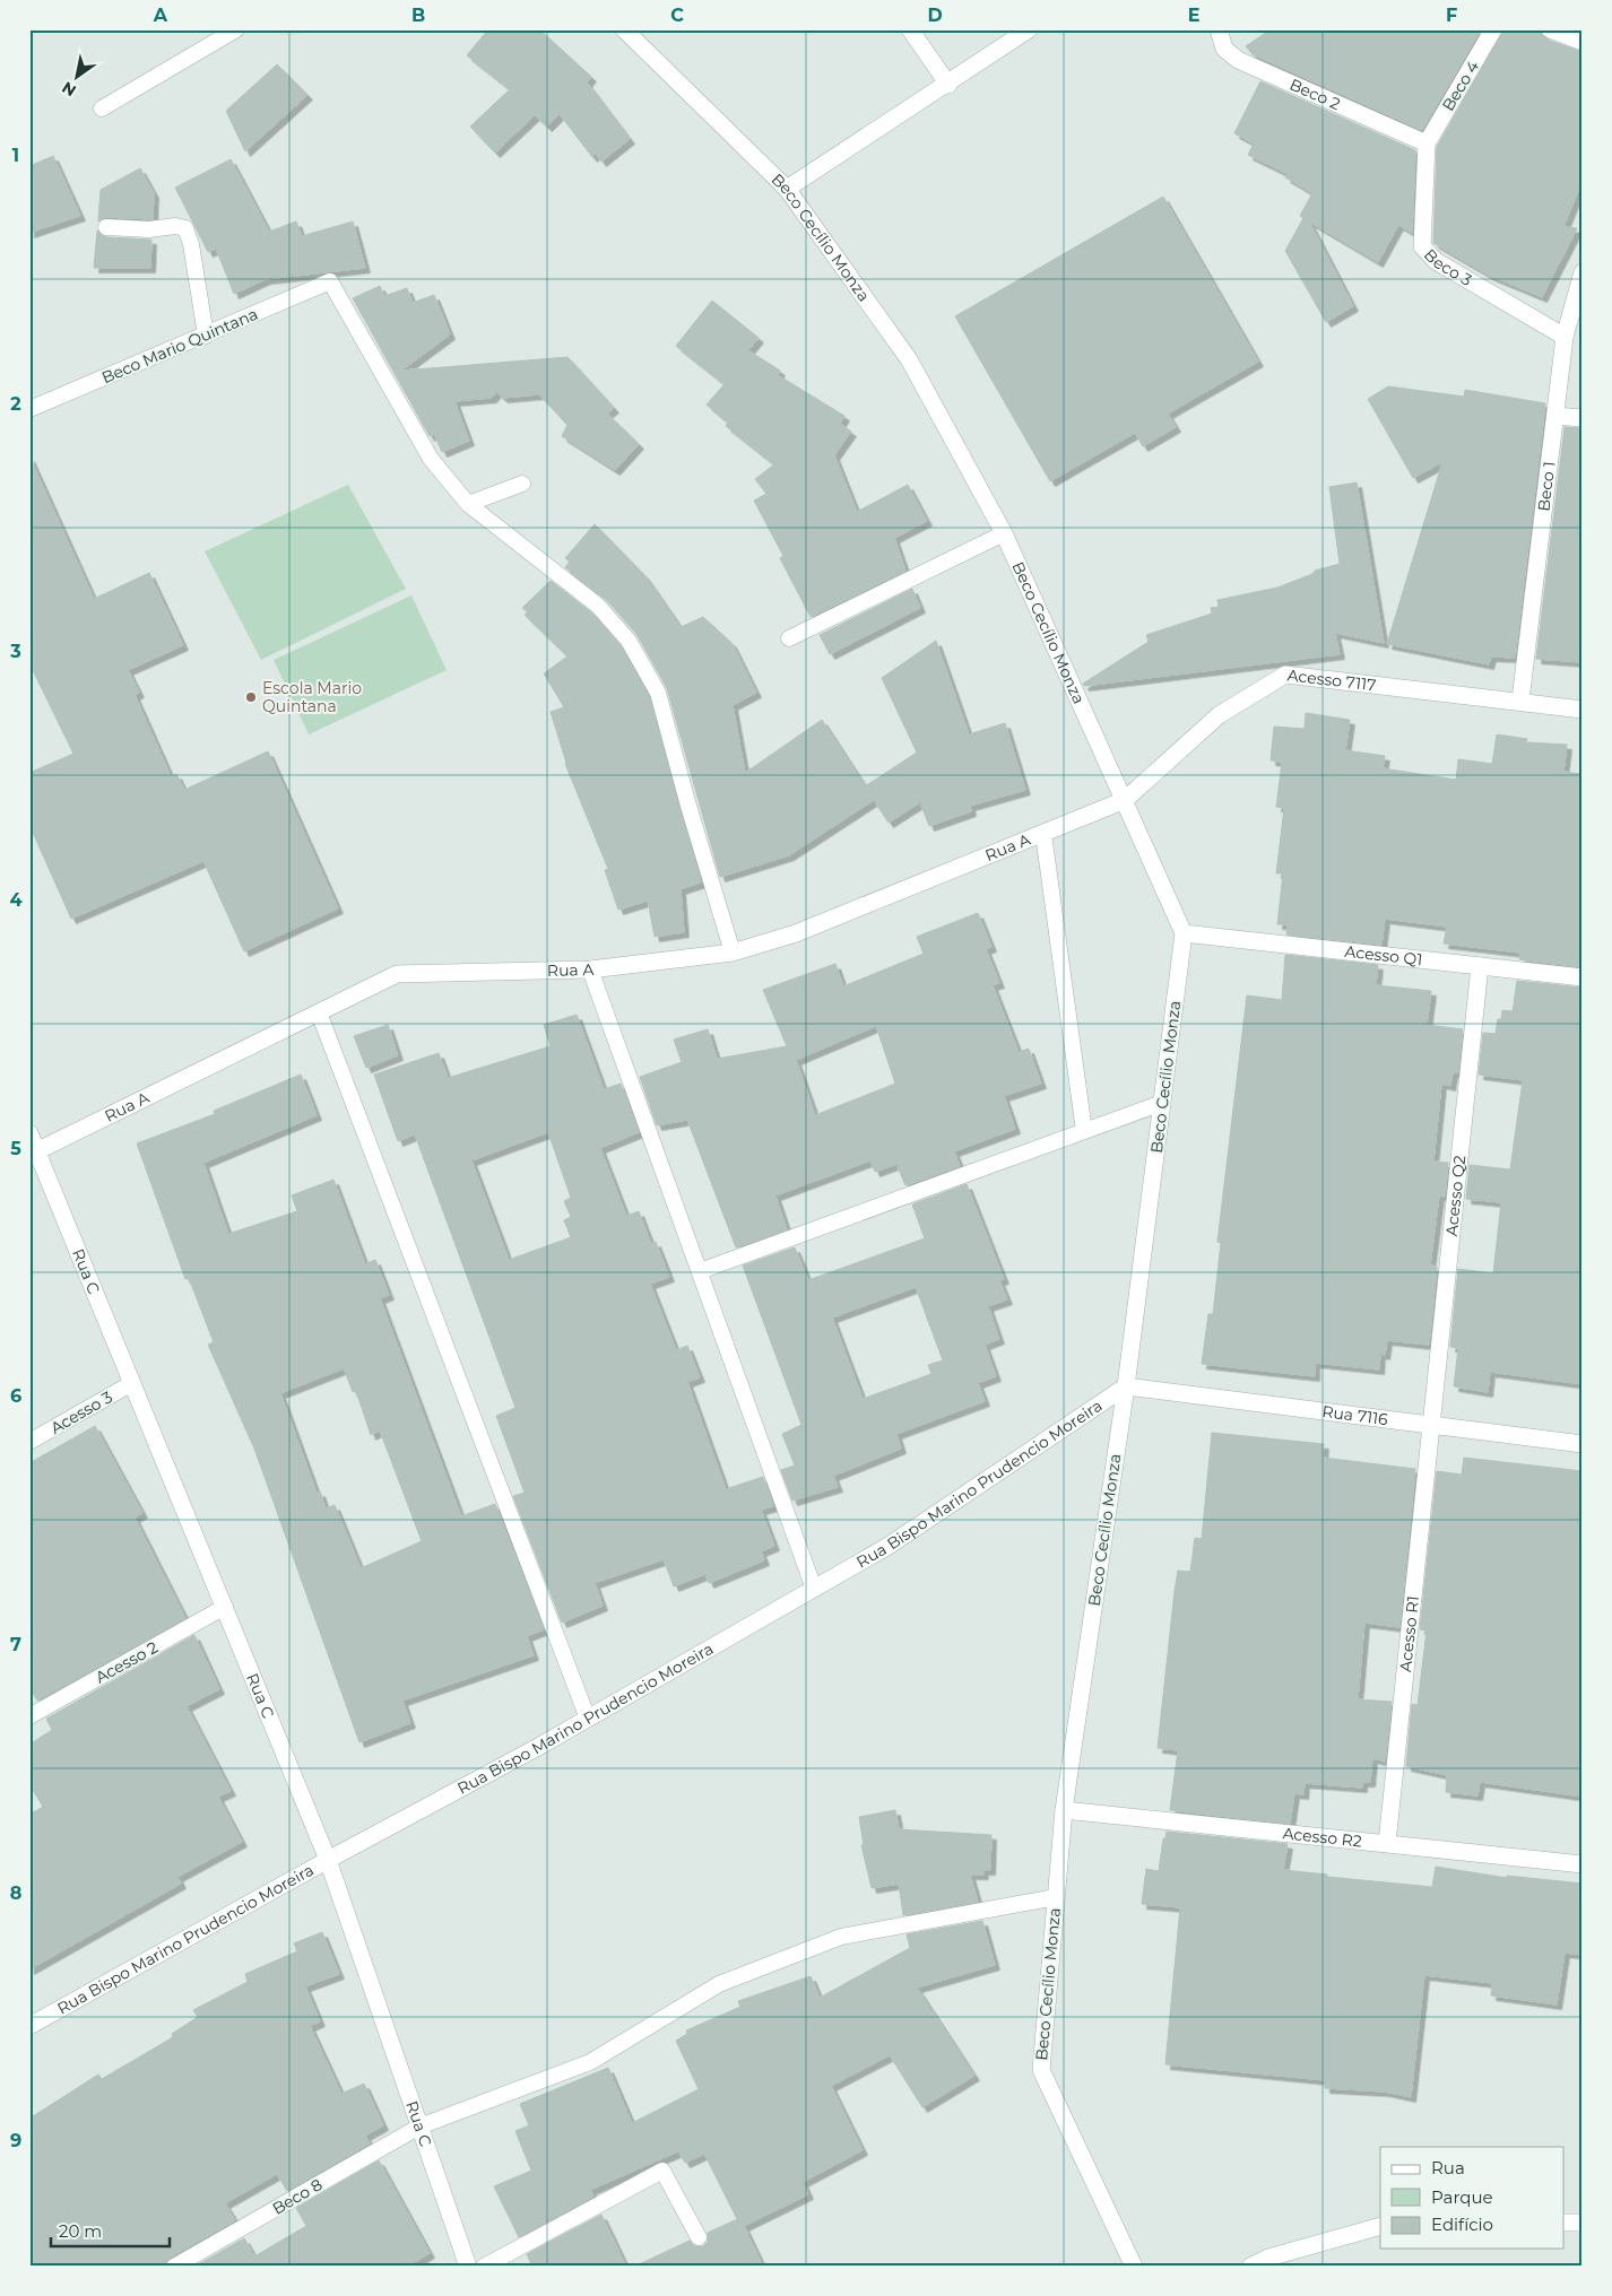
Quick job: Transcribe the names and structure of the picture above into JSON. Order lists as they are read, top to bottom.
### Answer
{
  "streets": {
    "street": [
      "Beco 4",
      "Beco 2",
      "Beco Cecílio Monza",
      "Beco 3",
      "Beco 1",
      "Acesso 7117",
      "Rua A",
      "Acesso Q1",
      "Acesso Q2",
      "Rua C",
      "Rua 7116",
      "Rua Bispo Marino Prudencio Moreira",
      "Acesso R1",
      "Acesso R2"
    ],
    "lane": [
      "Beco Mario Quintana",
      "Acesso 3",
      "Acesso 2",
      "Beco 8"
    ]
  },
  "crossings": [
    ["Beco 4", "Beco 2"],
    ["Beco 4", "Beco 3"],
    ["Beco 2", "Beco 3"],
    ["Beco Cecílio Monza", "Acesso 7117"],
    ["Beco Cecílio Monza", "Rua A"],
    ["Beco Cecílio Monza", "Acesso Q1"],
    ["Beco Cecílio Monza", "Rua 7116"],
    ["Beco Cecílio Monza", "Rua Bispo Marino Prudencio Moreira"],
    ["Beco Cecílio Monza", "Acesso R2"],
    ["Beco Cecílio Monza", "Beco 8"],
    ["Beco 3", "Beco 1"],
    ["Beco 1", "Acesso 7117"],
    ["Acesso 7117", "Rua A"],
    ["Rua A", "Rua C"],
    ["Acesso Q1", "Acesso Q2"],
    ["Acesso Q2", "Rua 7116"],
    ["Acesso Q2", "Acesso R1"],
    ["Rua C", "Acesso 3"],
    ["Rua C", "Rua Bispo Marino Prudencio Moreira"],
    ["Rua C", "Acesso 2"],
    ["Rua C", "Beco 8"],
    ["Rua 7116", "Rua Bispo Marino Prudencio Moreira"],
    ["Rua 7116", "Acesso R1"],
    ["Acesso R1", "Acesso R2"]
  ],
  "places": ["Escola Mario Quintana"],
  "legend": ["Rua", "Parque", "Edifício"],
  "scale_bar": "20 m",
  "north": "bottom left",
  "grid": {
    "columns": [
      "A",
      "B",
      "C",
      "D",
      "E",
      "F"
    ],
    "rows": [
      "1",
      "2",
      "3",
      "4",
      "5",
      "6",
      "7",
      "8",
      "9"
    ]
  }
}
